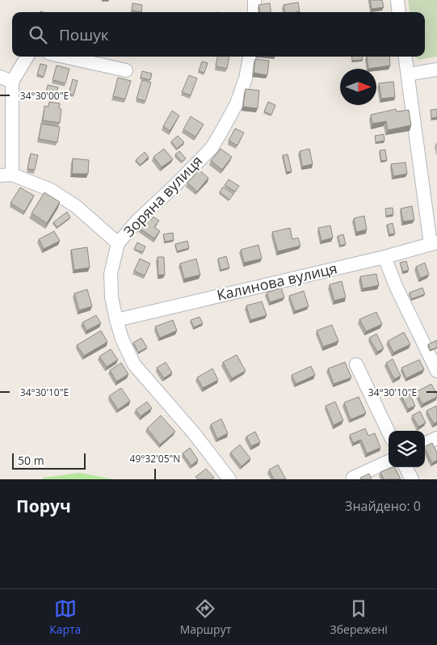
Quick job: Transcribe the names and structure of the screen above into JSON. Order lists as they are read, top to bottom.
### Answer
{
  "streets": {
    "street": ["Зоряна вулиця", "Калинова вулиця"]
  },
  "crossings": [
    ["Зоряна вулиця", "Калинова вулиця"]
  ],
  "scale_bar": "50 m",
  "north": "right",
  "page": {
    "search": "Пошук",
    "scale": "50 m",
    "heading": ["Поруч", "Знайдено: 0"],
    "nav": ["Карта", "Маршрут", "Збережені"]
  },
  "coordinates": ["34°30'00\"E", "34°30'10\"E", "49°32'05\"N"]
}
